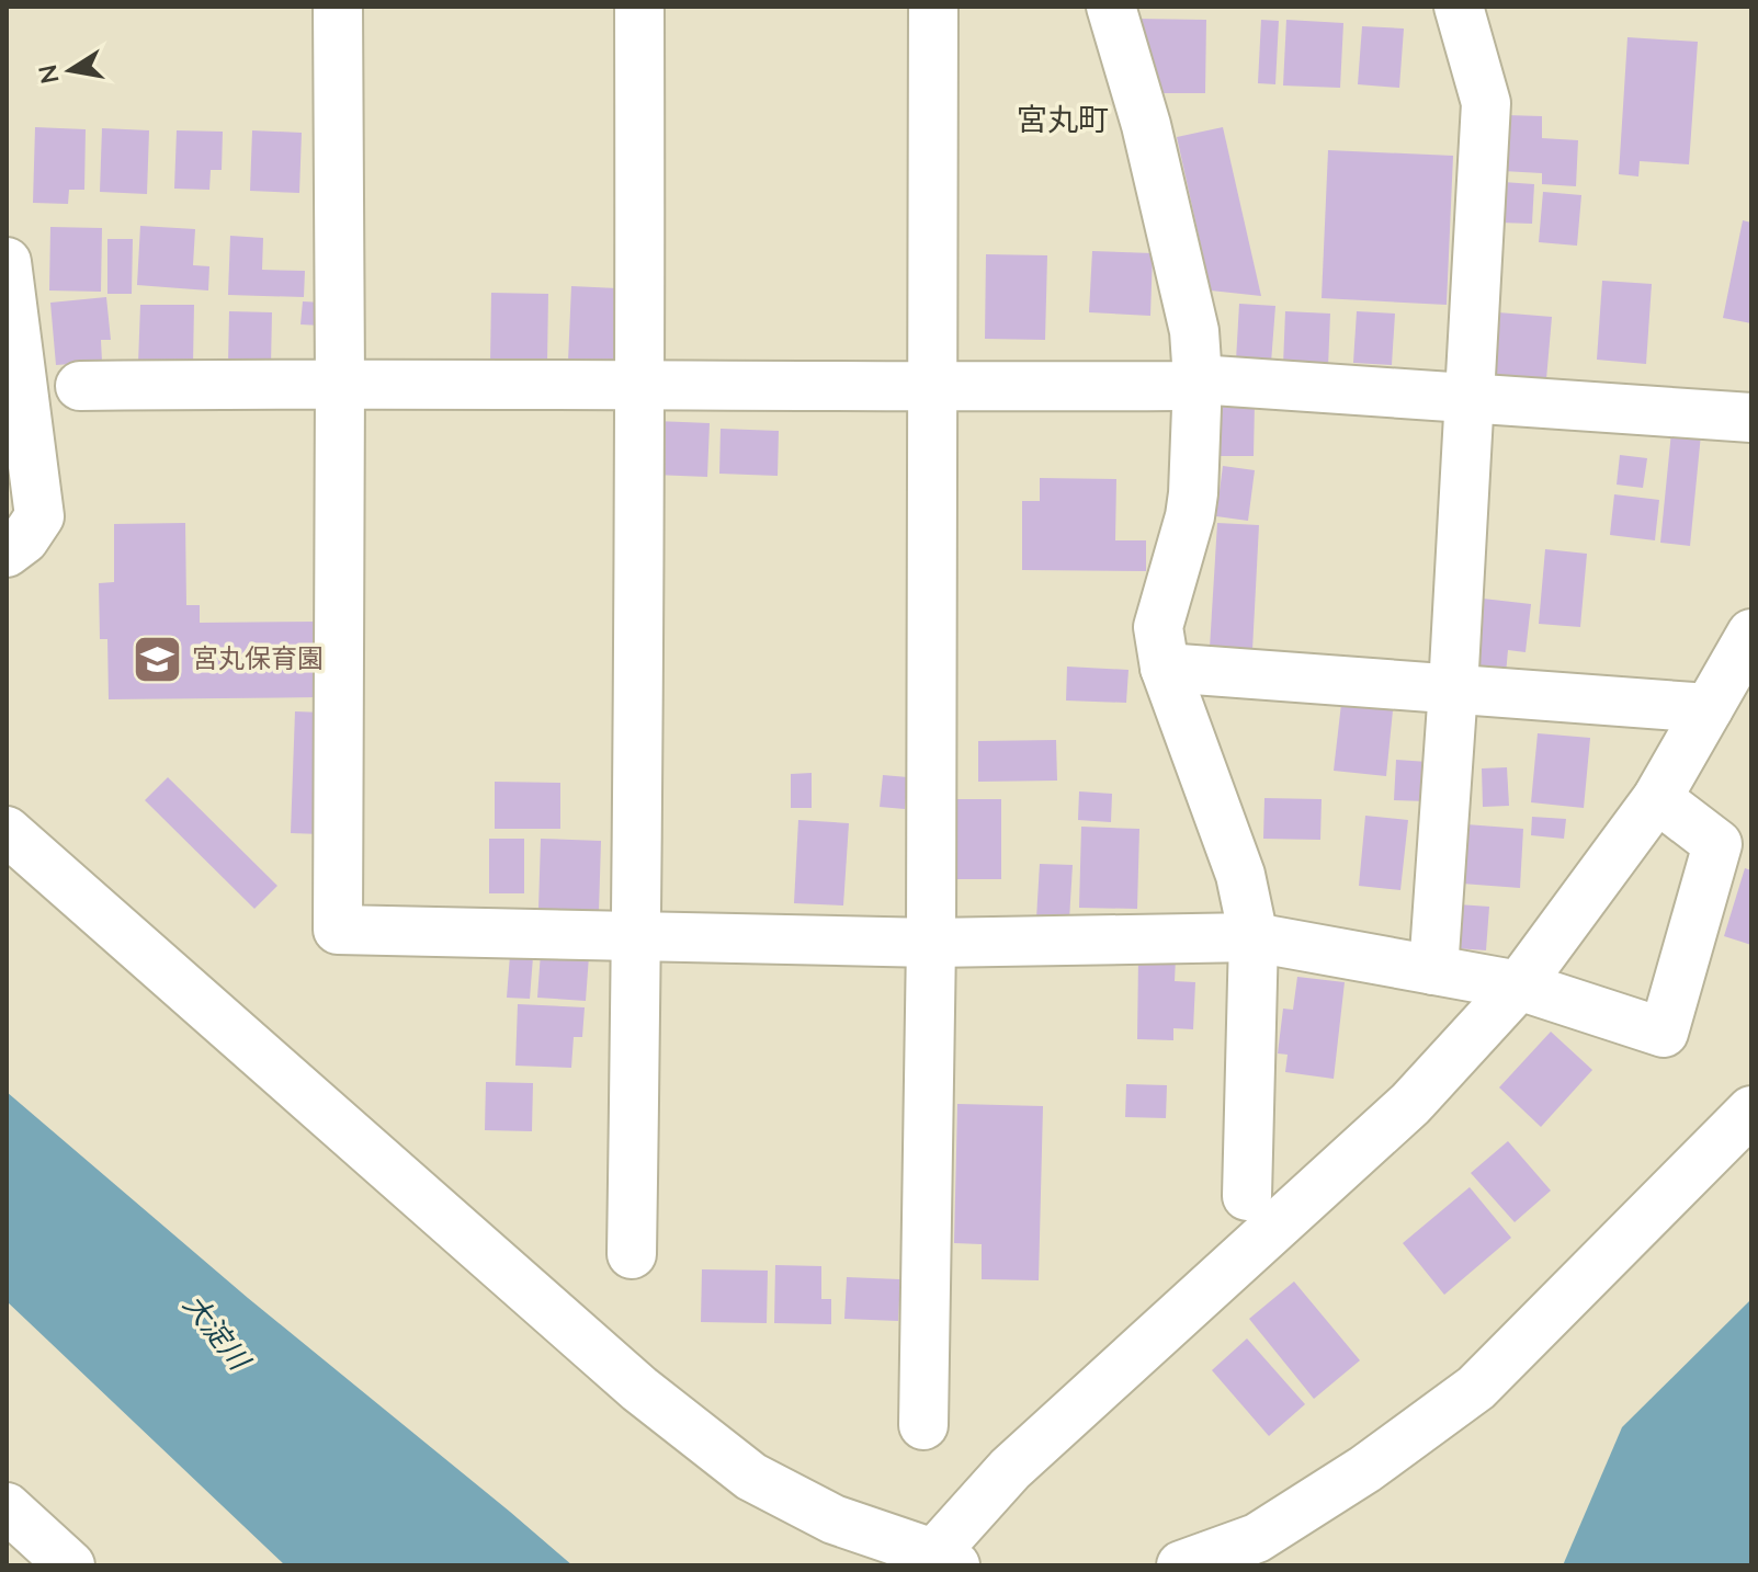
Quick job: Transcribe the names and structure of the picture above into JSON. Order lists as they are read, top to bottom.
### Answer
{
  "districts": ["宮丸町"],
  "water": ["大淀川"],
  "places": {
    "school or university": ["宮丸保育園"]
  },
  "north": "left"
}
